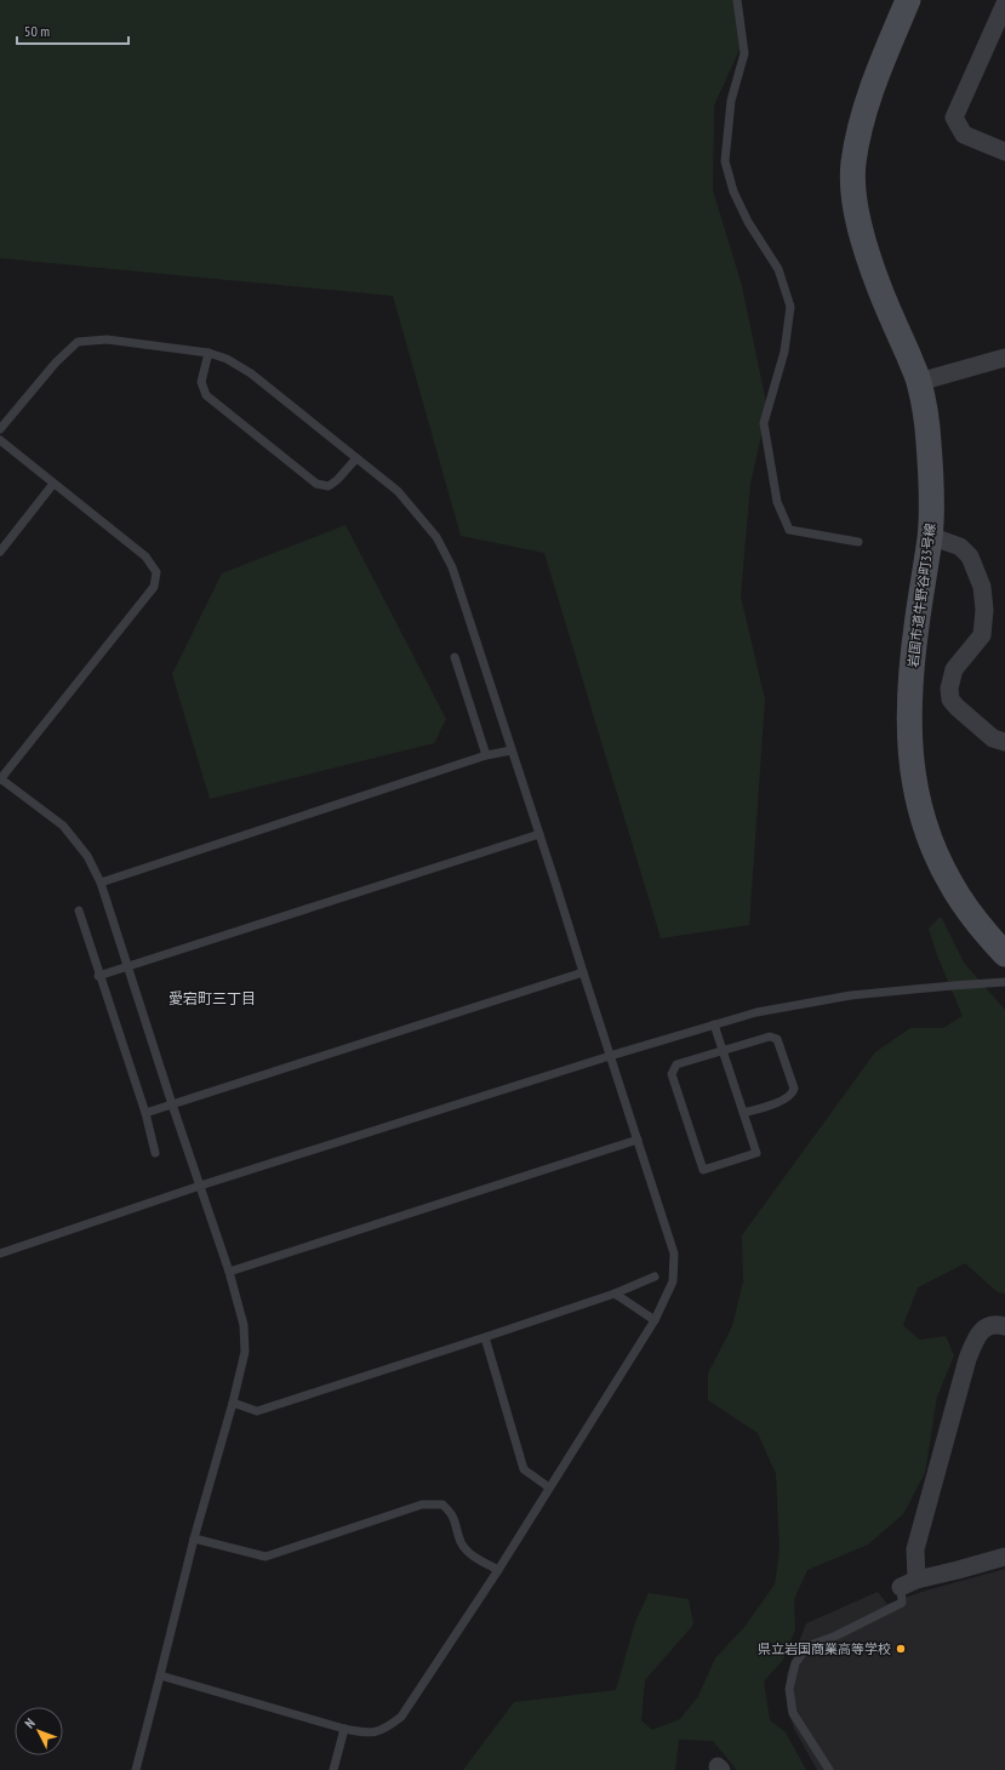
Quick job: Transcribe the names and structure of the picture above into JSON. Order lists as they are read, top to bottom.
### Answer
{
  "streets": {
    "street": ["岩国市道牛野谷町33号線"]
  },
  "districts": ["愛宕町三丁目"],
  "places": ["県立岩国商業高等学校"],
  "scale_bar": "50 m",
  "north": "top left"
}
